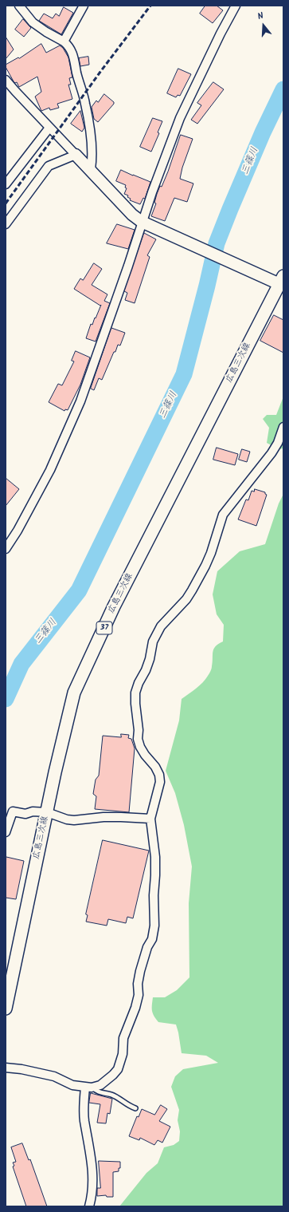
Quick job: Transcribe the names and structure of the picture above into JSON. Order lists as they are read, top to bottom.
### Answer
{
  "streets": {
    "main road": ["広島三次線", "37"]
  },
  "water": ["三篠川"],
  "north": "top"
}
